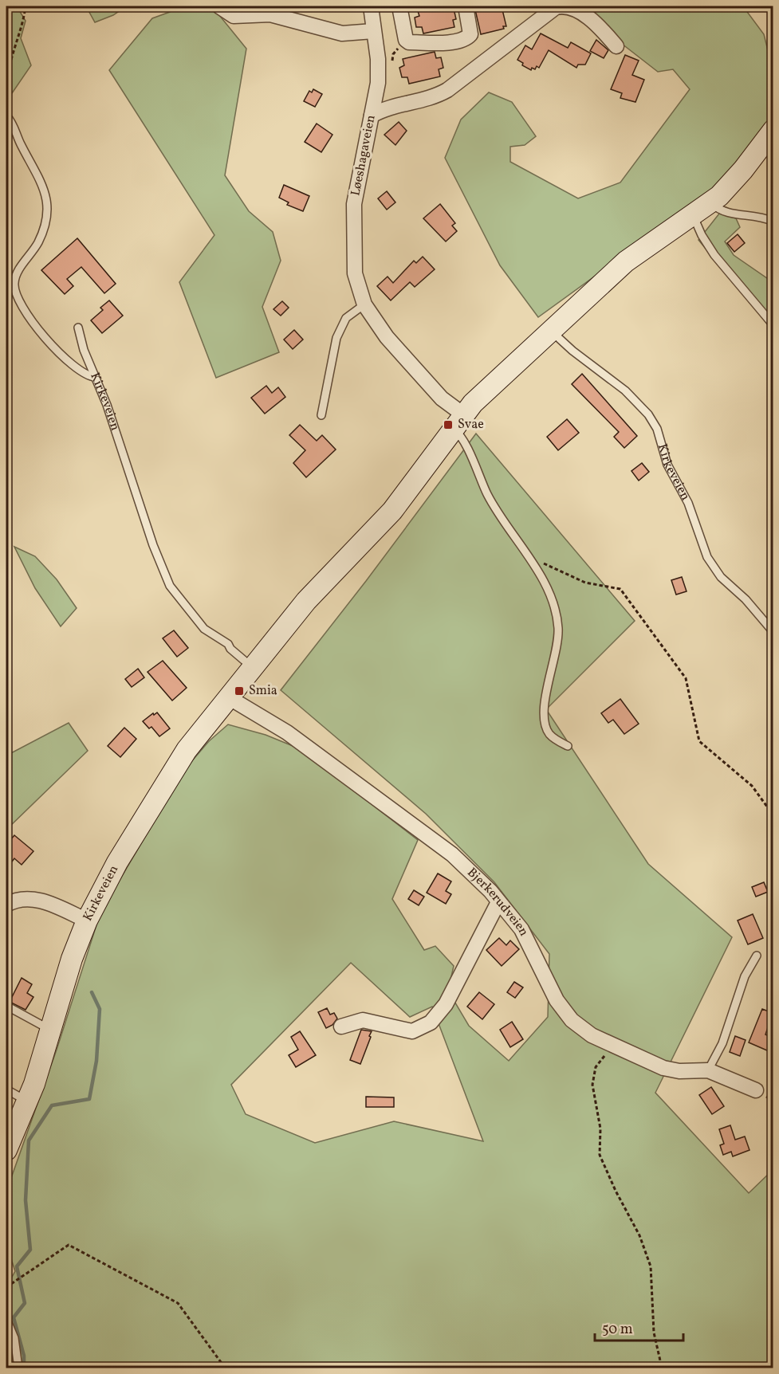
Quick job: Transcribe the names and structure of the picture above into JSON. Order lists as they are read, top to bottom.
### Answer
{
  "streets": {
    "main road": ["Kirkeveien"],
    "street": ["Løeshagaveien", "Bjerkerudveien"]
  },
  "crossings": [
    ["Løeshagaveien", "Kirkeveien"],
    ["Kirkeveien", "Bjerkerudveien"]
  ],
  "places": {
    "transit": ["Svae", "Smia"]
  },
  "scale_bar": "50 m"
}
